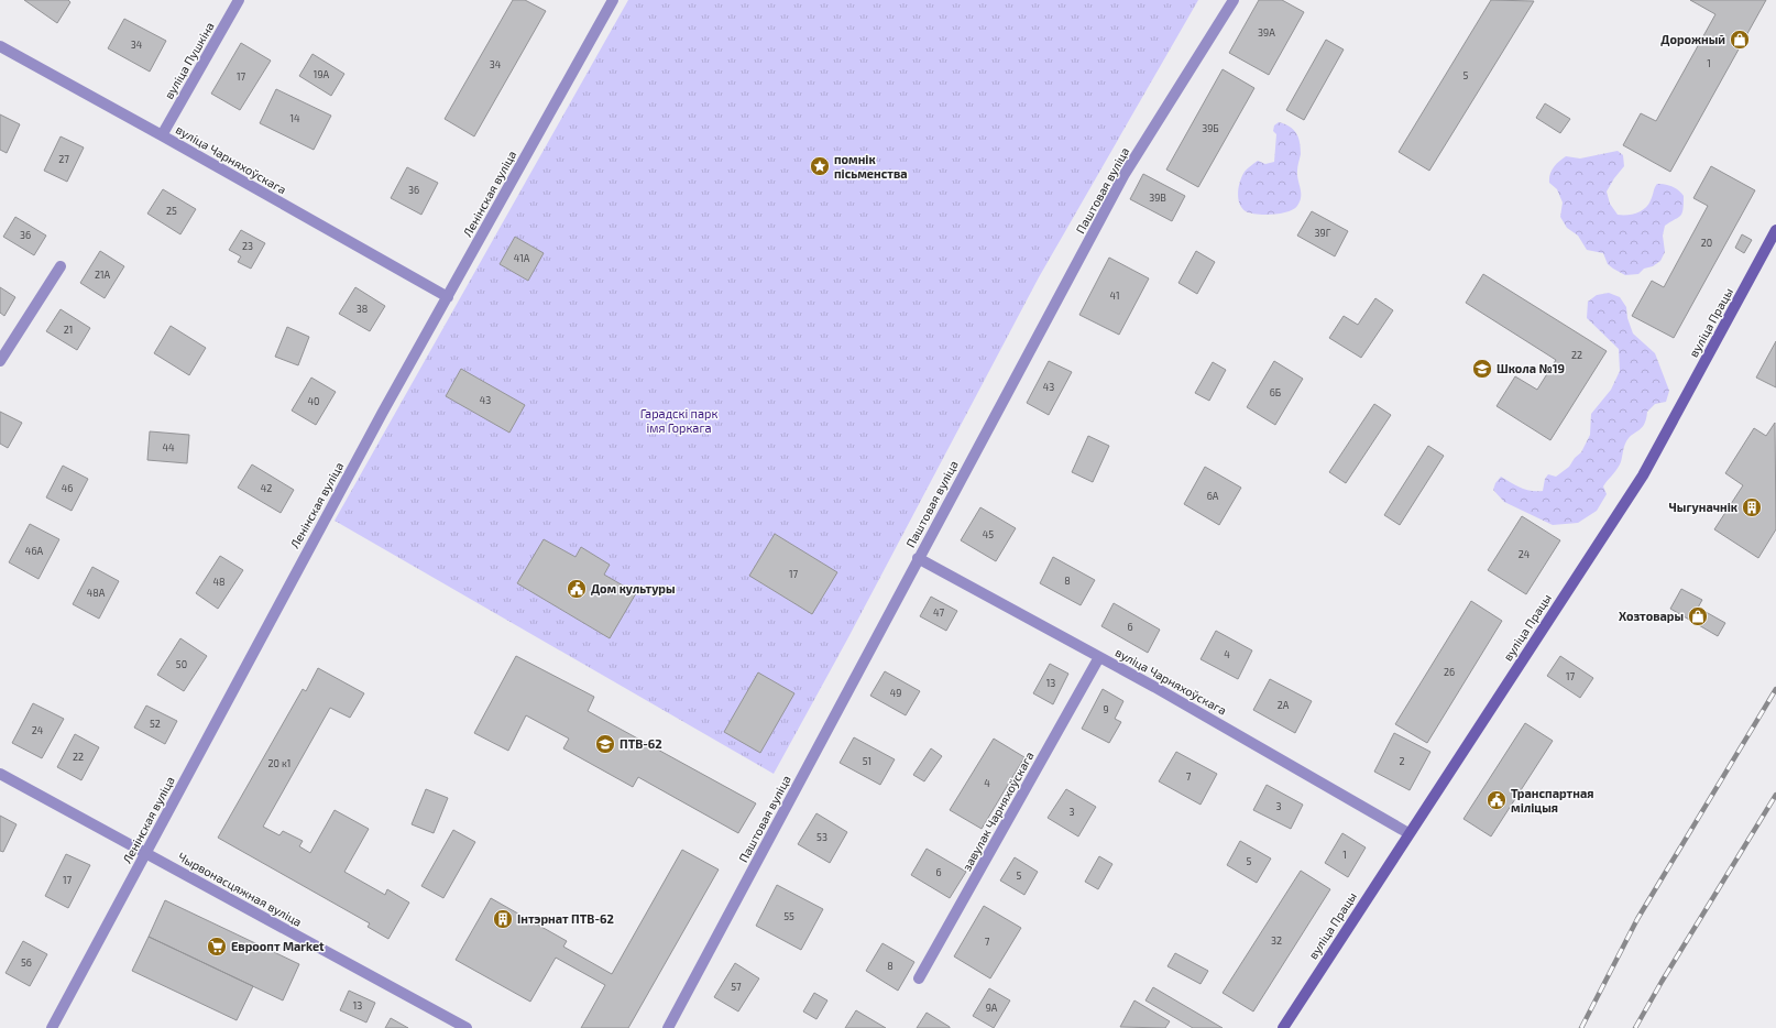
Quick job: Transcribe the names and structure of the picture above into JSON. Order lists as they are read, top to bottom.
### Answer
{
  "streets": {
    "main road": ["вуліца Працы"],
    "street": [
      "вуліца Пушкіна",
      "вуліца Чарняхоўскага",
      "Паштовая вуліца",
      "Ленінская вуліца",
      "завулак Чарняхоўскага",
      "Чырвонасцяжная вуліца"
    ]
  },
  "crossings": [
    ["вуліца Пушкіна", "вуліца Чарняхоўскага"],
    ["вуліца Чарняхоўскага", "Паштовая вуліца"],
    ["вуліца Чарняхоўскага", "Ленінская вуліца"],
    ["вуліца Чарняхоўскага", "вуліца Працы"],
    ["вуліца Чарняхоўскага", "завулак Чарняхоўскага"],
    ["Ленінская вуліца", "Чырвонасцяжная вуліца"]
  ],
  "parks": ["Гарадскі парк імя Горкага"],
  "places": {
    "shop": ["Дорожный", "Хозтовары"],
    "place": ["помнік пісьменства"],
    "school or university": ["Школа №19", "ПТВ-62"],
    "building": ["Чыгуначнік", "Інтэрнат ПТВ-62"],
    "public building": ["Дом культуры", "Транспартная міліцыя"],
    "supermarket": ["Евроопт Market"]
  },
  "house_numbers": [
    "39А",
    "34",
    "1",
    "34",
    "19А",
    "5",
    "17",
    "14",
    "39Б",
    "27",
    "36",
    "39В",
    "25",
    "39Г",
    "36",
    "20",
    "23",
    "41А",
    "21А",
    "41",
    "38",
    "21",
    "22",
    "43",
    "6Б",
    "43",
    "40",
    "44",
    "46",
    "42",
    "6А",
    "45",
    "46А",
    "24",
    "17",
    "8",
    "48",
    "48А",
    "47",
    "6",
    "4",
    "50",
    "26",
    "17",
    "13",
    "49",
    "2А",
    "9",
    "52",
    "24",
    "22",
    "51",
    "2",
    "20 к1",
    "7",
    "4",
    "3",
    "3",
    "53",
    "1",
    "5",
    "6",
    "5",
    "17",
    "55",
    "32",
    "7",
    "56",
    "8",
    "57",
    "13",
    "9А"
  ]
}
